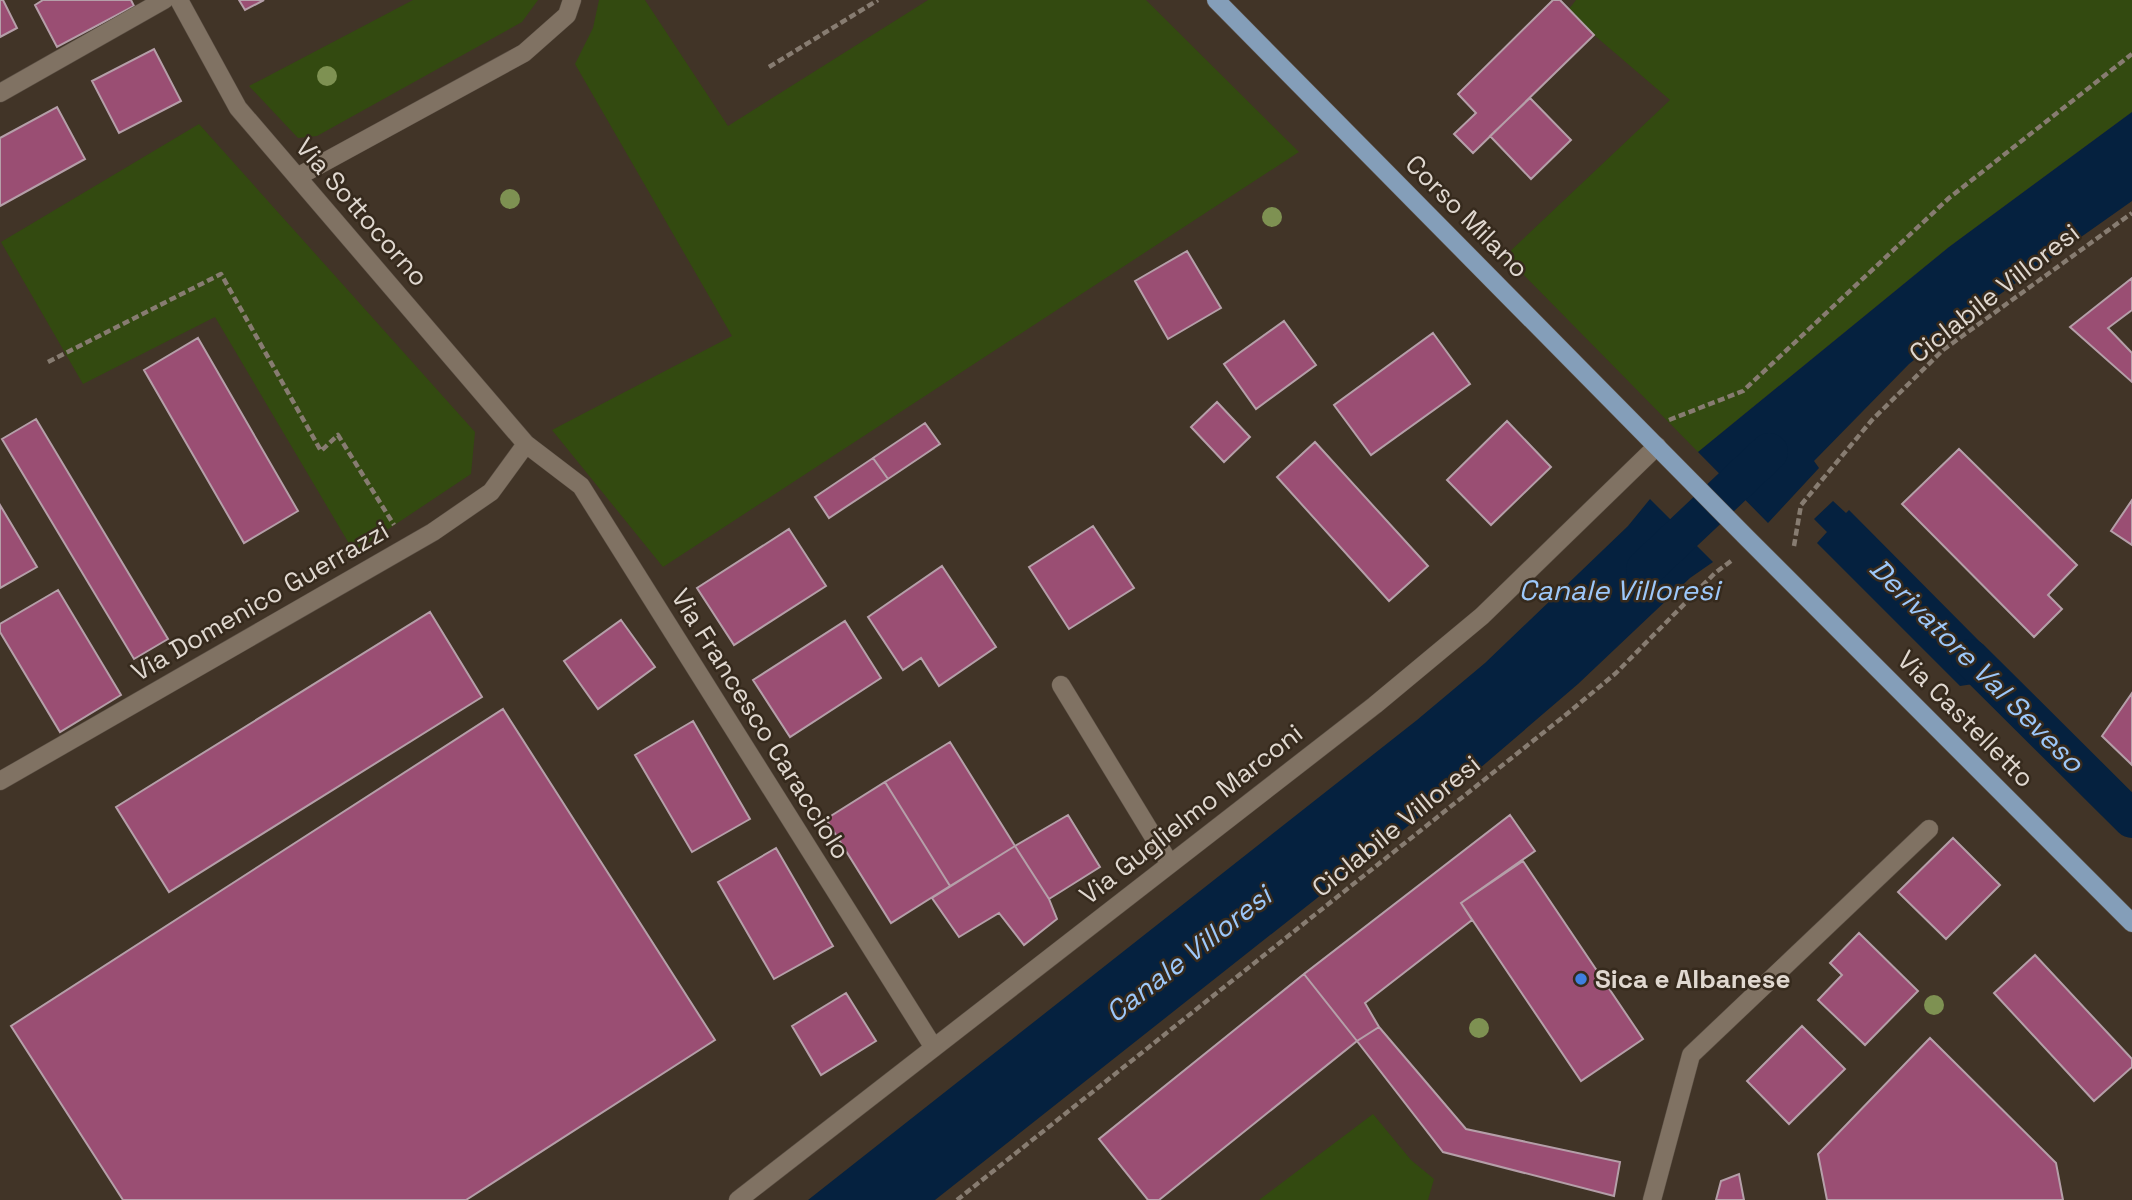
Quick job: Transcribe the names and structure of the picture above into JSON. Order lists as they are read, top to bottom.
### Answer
{
  "streets": {
    "main road": ["Corso Milano", "Via Castelletto"],
    "street": [
      "Via Sottocorno",
      "Via Domenico Guerrazzi",
      "Via Francesco Caracciolo",
      "Via Guglielmo Marconi"
    ],
    "path": ["Ciclabile Villoresi"]
  },
  "crossings": [
    ["Via Sottocorno", "Via Domenico Guerrazzi"],
    ["Via Sottocorno", "Via Francesco Caracciolo"],
    ["Corso Milano", "Via Castelletto"],
    ["Corso Milano", "Via Guglielmo Marconi"],
    ["Via Domenico Guerrazzi", "Via Francesco Caracciolo"],
    ["Via Francesco Caracciolo", "Via Guglielmo Marconi"]
  ],
  "water": ["Canale Villoresi", "Derivatore Val Seveso"],
  "places": ["Sica e Albanese"]
}
